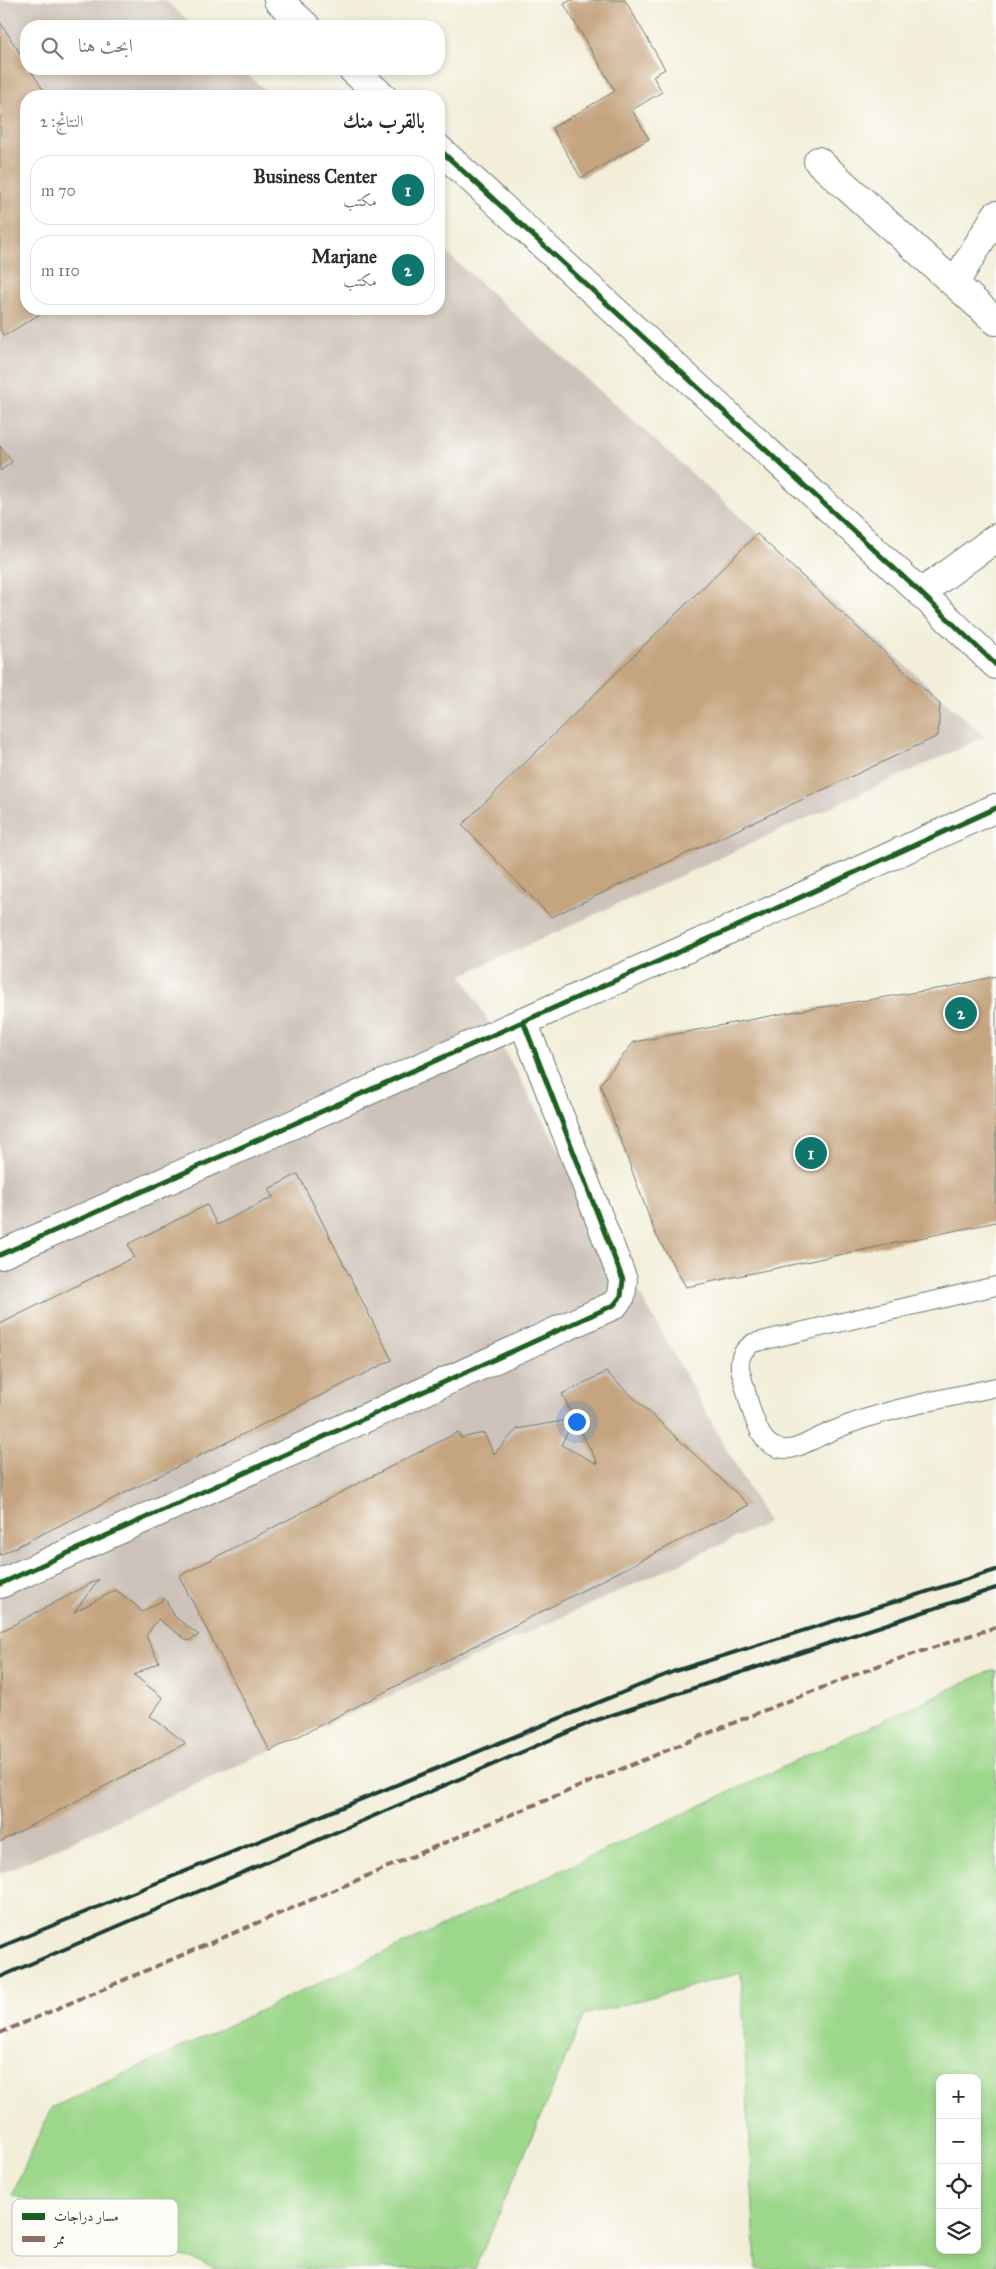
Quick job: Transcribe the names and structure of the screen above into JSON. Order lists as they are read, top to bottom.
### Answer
{
  "legend": ["مسار دراجات", "ممر"],
  "page": {
    "search": "ابحث هنا",
    "heading": ["بالقرب منك", "النتائج: 2"],
    "list": [
      {
        "mark": "1",
        "name": "Business Center",
        "note": "مكتب",
        "value": "70 m"
      },
      {
        "mark": "2",
        "name": "Marjane",
        "note": "مكتب",
        "value": "110 m"
      }
    ],
    "pins": ["2", "1"],
    "map_buttons": ["+", "−"]
  }
}
